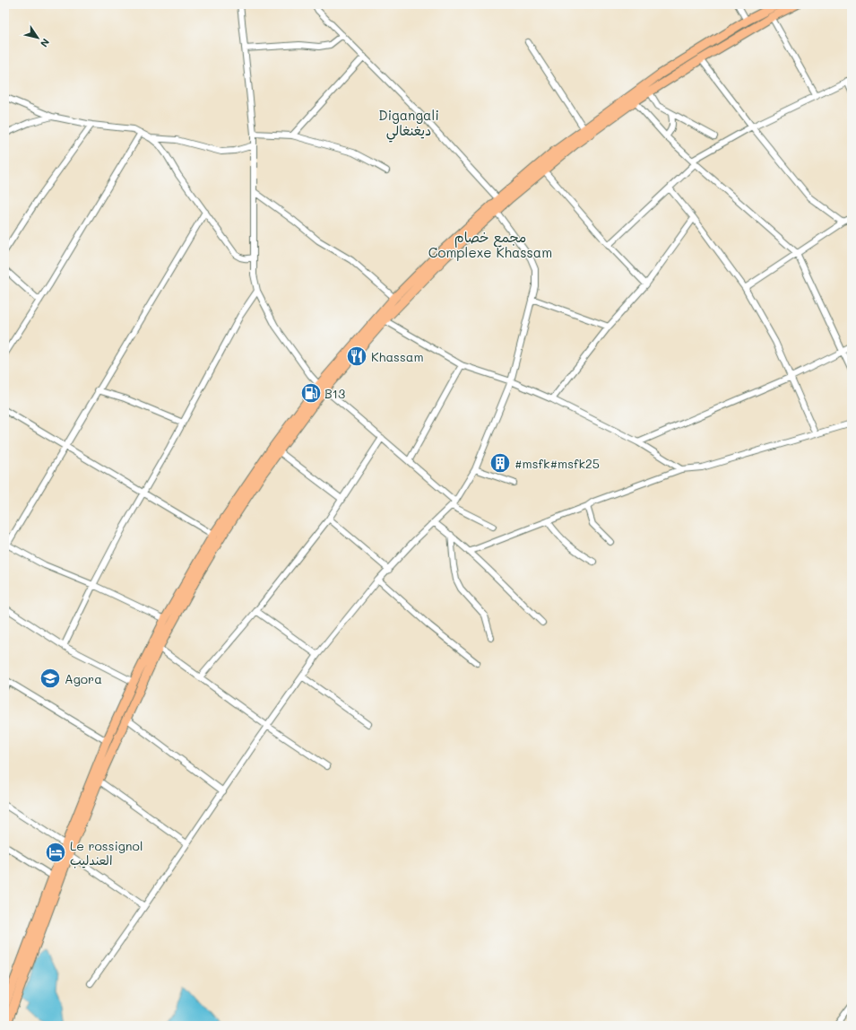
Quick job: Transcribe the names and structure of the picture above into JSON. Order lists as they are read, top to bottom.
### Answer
{
  "districts": ["Digangali ديغنغالي", "مجمع خصام Complexe Khassam"],
  "places": {
    "restaurant": ["Khassam"],
    "fuel station": ["B13"],
    "building": ["#msfk#msfk25"],
    "school or university": ["Agora"],
    "hotel": ["Le rossignol العندليب"]
  },
  "north": "bottom right"
}
